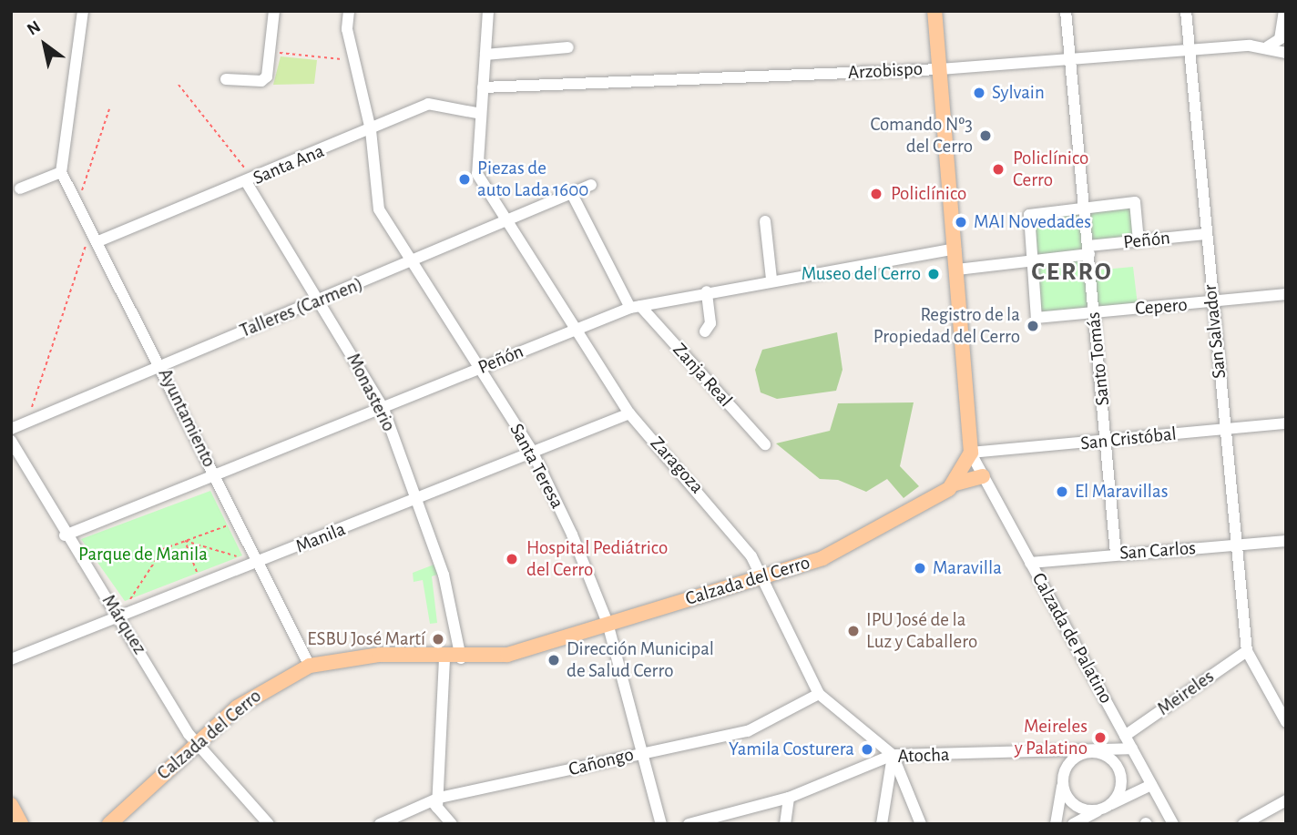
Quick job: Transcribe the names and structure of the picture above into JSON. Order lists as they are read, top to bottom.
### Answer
{
  "streets": {
    "main road": ["Calzada del Cerro"],
    "street": [
      "Arzobispo",
      "Santa Ana",
      "Peñón",
      "Cepero",
      "Talleres (Carmen)",
      "San Salvador",
      "Santo Tomás",
      "Zanja Real",
      "Monasterio",
      "Ayuntamiento",
      "San Cristóbal",
      "Zaragoza",
      "Santa Teresa",
      "Manila",
      "San Carlos",
      "Márquez",
      "Calzada de Palatino",
      "Meireles",
      "Atocha",
      "Cañongo"
    ]
  },
  "crossings": [
    ["Arzobispo", "San Salvador"],
    ["Arzobispo", "Santo Tomás"],
    ["Arzobispo", "Zaragoza"],
    ["Santa Ana", "Monasterio"],
    ["Santa Ana", "Ayuntamiento"],
    ["Santa Ana", "Zaragoza"],
    ["Santa Ana", "Santa Teresa"],
    ["Peñón", "Cepero"],
    ["Peñón", "San Salvador"],
    ["Peñón", "Santo Tomás"],
    ["Peñón", "Zanja Real"],
    ["Peñón", "Monasterio"],
    ["Peñón", "Ayuntamiento"],
    ["Peñón", "Zaragoza"],
    ["Peñón", "Santa Teresa"],
    ["Peñón", "Márquez"],
    ["Cepero", "San Salvador"],
    ["Cepero", "Santo Tomás"],
    ["Talleres (Carmen)", "Zanja Real"],
    ["Talleres (Carmen)", "Monasterio"],
    ["Talleres (Carmen)", "Ayuntamiento"],
    ["Talleres (Carmen)", "Zaragoza"],
    ["Talleres (Carmen)", "Santa Teresa"],
    ["San Salvador", "San Cristóbal"],
    ["San Salvador", "San Carlos"],
    ["San Salvador", "Meireles"],
    ["Santo Tomás", "San Cristóbal"],
    ["Santo Tomás", "San Carlos"],
    ["Monasterio", "Manila"],
    ["Monasterio", "Calzada del Cerro"],
    ["Ayuntamiento", "Manila"],
    ["Ayuntamiento", "Calzada del Cerro"],
    ["San Cristóbal", "Calzada del Cerro"],
    ["San Cristóbal", "Calzada de Palatino"],
    ["Zaragoza", "Manila"],
    ["Zaragoza", "Calzada del Cerro"],
    ["Zaragoza", "Atocha"],
    ["Zaragoza", "Cañongo"],
    ["Santa Teresa", "Manila"],
    ["Santa Teresa", "Calzada del Cerro"],
    ["Santa Teresa", "Cañongo"],
    ["Manila", "Márquez"],
    ["San Carlos", "Calzada de Palatino"],
    ["Calzada del Cerro", "Márquez"],
    ["Calzada del Cerro", "Calzada de Palatino"],
    ["Calzada de Palatino", "Meireles"],
    ["Calzada de Palatino", "Atocha"]
  ],
  "districts": ["CERRO"],
  "parks": ["Parque de Manila"],
  "places": [
    "Sylvain",
    "Comando Nº3 del Cerro",
    "Policlínico Cerro",
    "Piezas de auto Lada 1600",
    "Policlínico",
    "MAI Novedades",
    "Museo del Cerro",
    "Registro de la Propiedad del Cerro",
    "El Maravillas",
    "Hospital Pediátrico del Cerro",
    "Maravilla",
    "IPU José de la Luz y Caballero",
    "ESBU José Martí",
    "Dirección Municipal de Salud Cerro",
    "Meireles y Palatino",
    "Yamila Costurera"
  ],
  "north": "top left"
}
